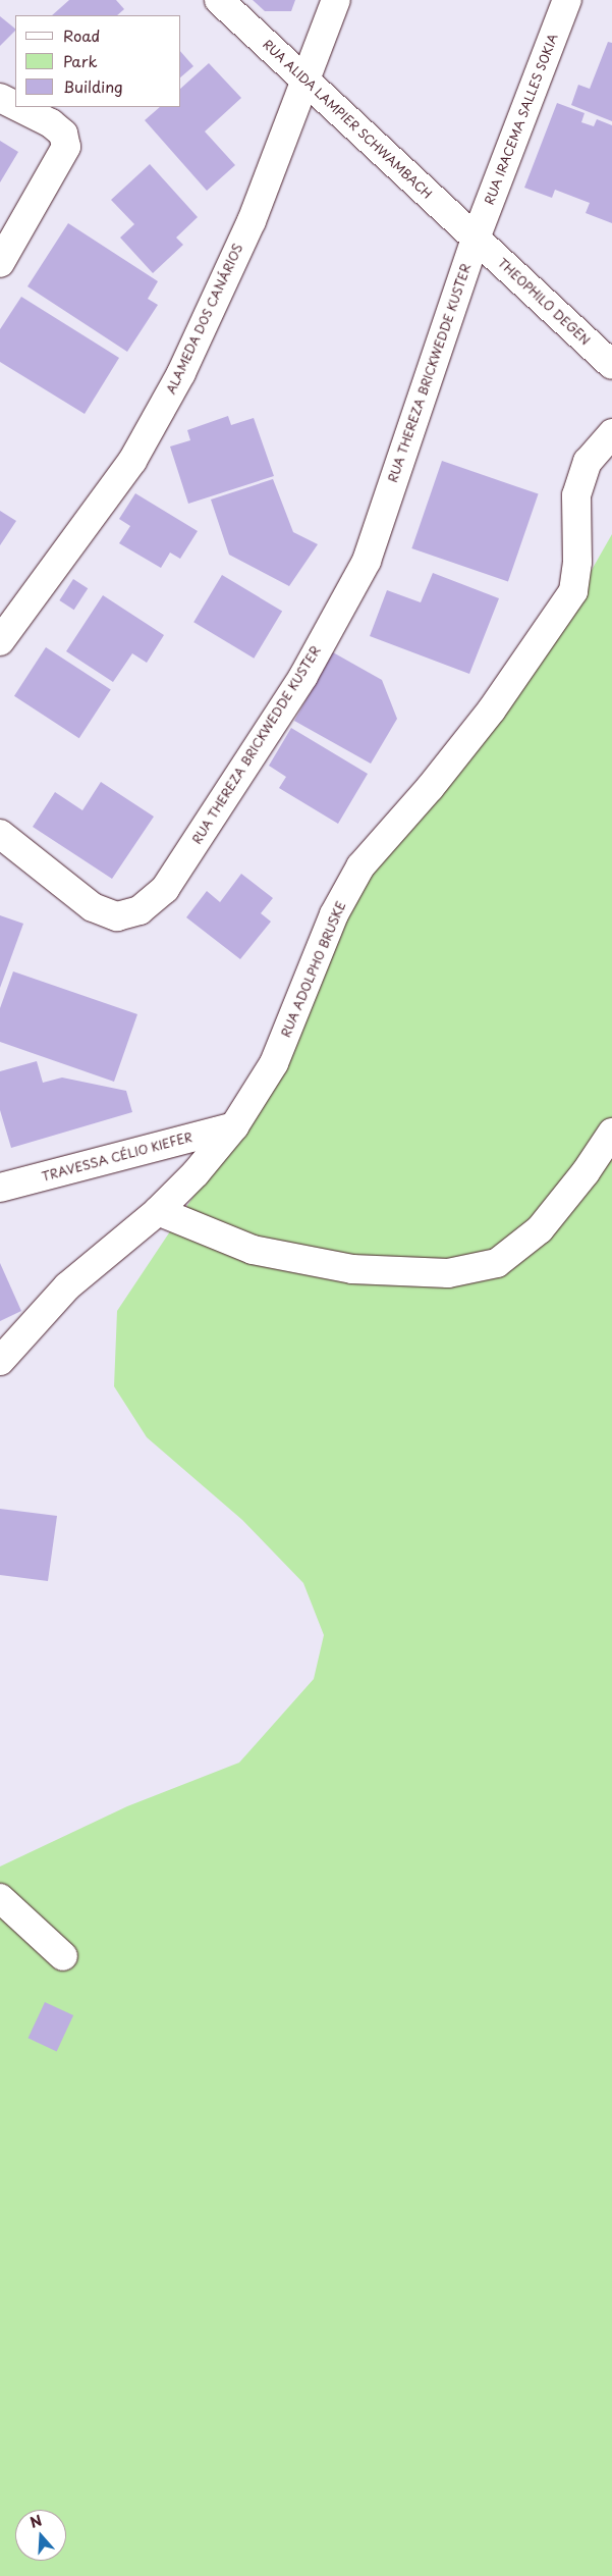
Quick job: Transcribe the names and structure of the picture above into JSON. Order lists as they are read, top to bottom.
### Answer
{
  "streets": {
    "street": [
      "RUA ALIDA LAMPIER SCHWAMBACH",
      "RUA IRACEMA SALLES SOKIA",
      "THEOPHILO DEGEN",
      "ALAMEDA DOS CANÁRIOS",
      "RUA THEREZA BRICKWEDDE KUSTER",
      "RUA ADOLPHO BRUSKE",
      "TRAVESSA CÉLIO KIEFER"
    ]
  },
  "crossings": [
    ["RUA ALIDA LAMPIER SCHWAMBACH", "RUA IRACEMA SALLES SOKIA"],
    ["RUA ALIDA LAMPIER SCHWAMBACH", "THEOPHILO DEGEN"],
    ["RUA ALIDA LAMPIER SCHWAMBACH", "ALAMEDA DOS CANÁRIOS"],
    ["RUA ALIDA LAMPIER SCHWAMBACH", "RUA THEREZA BRICKWEDDE KUSTER"],
    ["RUA IRACEMA SALLES SOKIA", "THEOPHILO DEGEN"],
    ["RUA IRACEMA SALLES SOKIA", "RUA THEREZA BRICKWEDDE KUSTER"],
    ["THEOPHILO DEGEN", "RUA THEREZA BRICKWEDDE KUSTER"],
    ["RUA ADOLPHO BRUSKE", "TRAVESSA CÉLIO KIEFER"]
  ],
  "legend": ["Road", "Park", "Building"],
  "north": "top"
}
